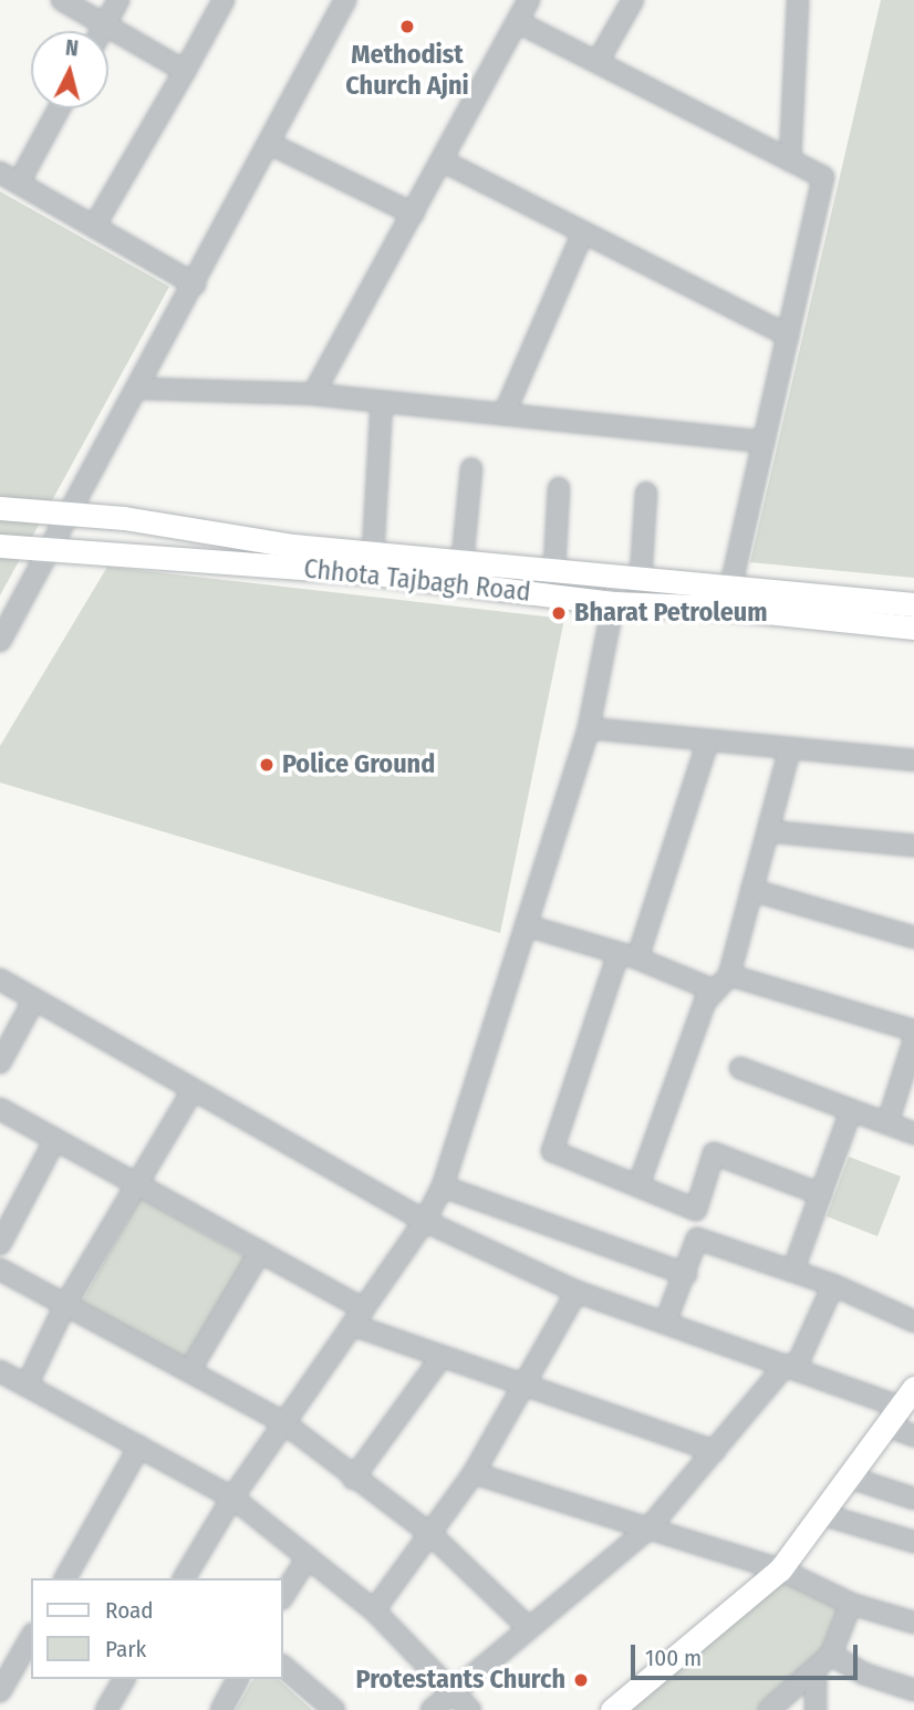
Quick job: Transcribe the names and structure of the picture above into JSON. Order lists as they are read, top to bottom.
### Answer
{
  "streets": {
    "main road": ["Chhota Tajbagh Road"]
  },
  "places": [
    "Methodist Church Ajni",
    "Bharat Petroleum",
    "Police Ground",
    "Protestants Church"
  ],
  "legend": ["Road", "Park"],
  "scale_bar": "100 m",
  "north": "top"
}
